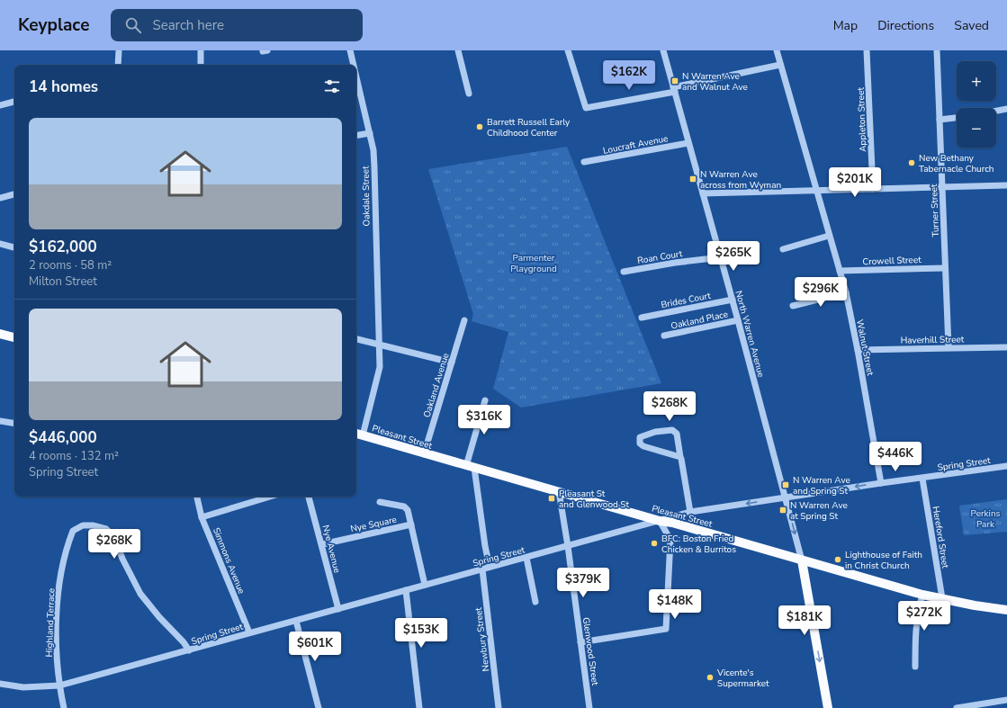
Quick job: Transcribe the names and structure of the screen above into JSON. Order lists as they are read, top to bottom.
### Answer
{
  "streets": {
    "main road": ["Pleasant Street"],
    "street": [
      "Appleton Street",
      "Loucraft Avenue",
      "Oakdale Street",
      "Turner Street",
      "Roan Court",
      "Crowell Street",
      "Brides Court",
      "Oakland Place",
      "North Warren Avenue",
      "Haverhill Street",
      "Walnut Street",
      "Oakland Avenue",
      "Spring Street",
      "Nye Square",
      "Hereford Street",
      "Nye Avenue",
      "Simmons Avenue",
      "Highland Terrace",
      "Newbury Street",
      "Glenwood Street"
    ]
  },
  "crossings": [
    ["Loucraft Avenue", "North Warren Avenue"],
    ["Oakdale Street", "Pleasant Street"],
    ["Turner Street", "Crowell Street"],
    ["Turner Street", "Haverhill Street"],
    ["Roan Court", "North Warren Avenue"],
    ["Crowell Street", "Walnut Street"],
    ["Brides Court", "North Warren Avenue"],
    ["Oakland Place", "North Warren Avenue"],
    ["North Warren Avenue", "Pleasant Street"],
    ["North Warren Avenue", "Spring Street"],
    ["Haverhill Street", "Walnut Street"],
    ["Walnut Street", "Spring Street"],
    ["Oakland Avenue", "Pleasant Street"],
    ["Pleasant Street", "Spring Street"],
    ["Pleasant Street", "Hereford Street"],
    ["Pleasant Street", "Glenwood Street"],
    ["Spring Street", "Hereford Street"],
    ["Spring Street", "Nye Avenue"],
    ["Spring Street", "Simmons Avenue"],
    ["Spring Street", "Highland Terrace"],
    ["Spring Street", "Newbury Street"],
    ["Spring Street", "Glenwood Street"],
    ["Nye Square", "Nye Avenue"]
  ],
  "parks": ["Parmenter Playground", "Perkins Park"],
  "places": {
    "transit": [
      "N Warren Ave and Walnut Ave",
      "N Warren Ave across from Wyman",
      "N Warren Ave and Spring St",
      "Pleasant St and Glenwood St",
      "N Warren Ave at Spring St"
    ],
    "other": [
      "Barrett Russell Early Childhood Center",
      "New Bethany Tabernacle Church",
      "BFC: Boston Fried Chicken & Burritos",
      "Lighthouse of Faith in Christ Church",
      "Vicente's Supermarket"
    ]
  },
  "page": {
    "header": "Keyplace",
    "search": "Search here",
    "nav": ["Map", "Directions", "Saved"],
    "price": [
      "$162K",
      "$201K",
      "$265K",
      "$296K",
      "$268K",
      "$316K",
      "$446K",
      "$268K",
      "$379K",
      "$148K",
      "$272K",
      "$181K",
      "$153K",
      "$601K"
    ],
    "map_buttons": ["+", "−"],
    "heading": "14 homes",
    "list": [
      {
        "name": "$162,000",
        "note": "2 rooms · 58 m² · Milton Street"
      },
      {
        "name": "$446,000",
        "note": "4 rooms · 132 m² · Spring Street"
      }
    ]
  }
}
